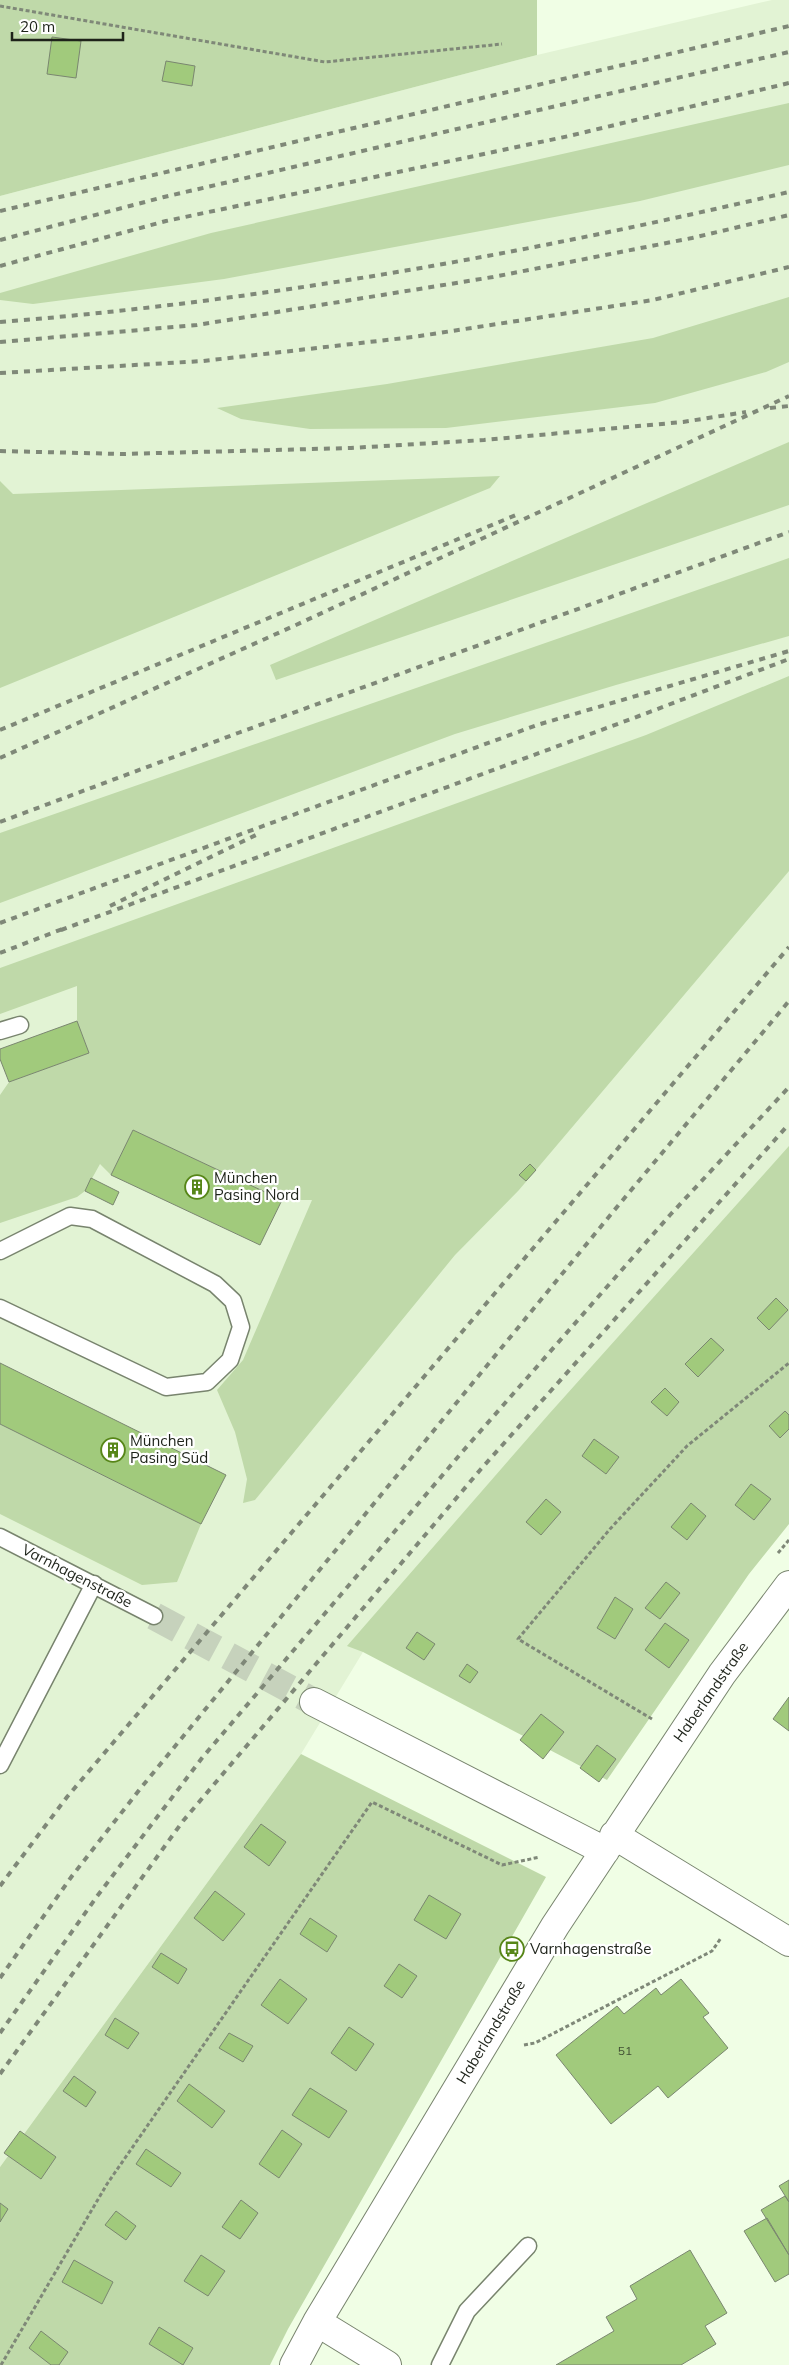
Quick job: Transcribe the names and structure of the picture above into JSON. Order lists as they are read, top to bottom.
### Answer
{
  "streets": {
    "street": ["Haberlandstraße"],
    "lane": ["Varnhagenstraße"]
  },
  "places": {
    "building": ["München Pasing Nord", "München Pasing Süd"],
    "bus stop": ["Varnhagenstraße"]
  },
  "house_numbers": ["51"],
  "scale_bar": "20 m"
}
